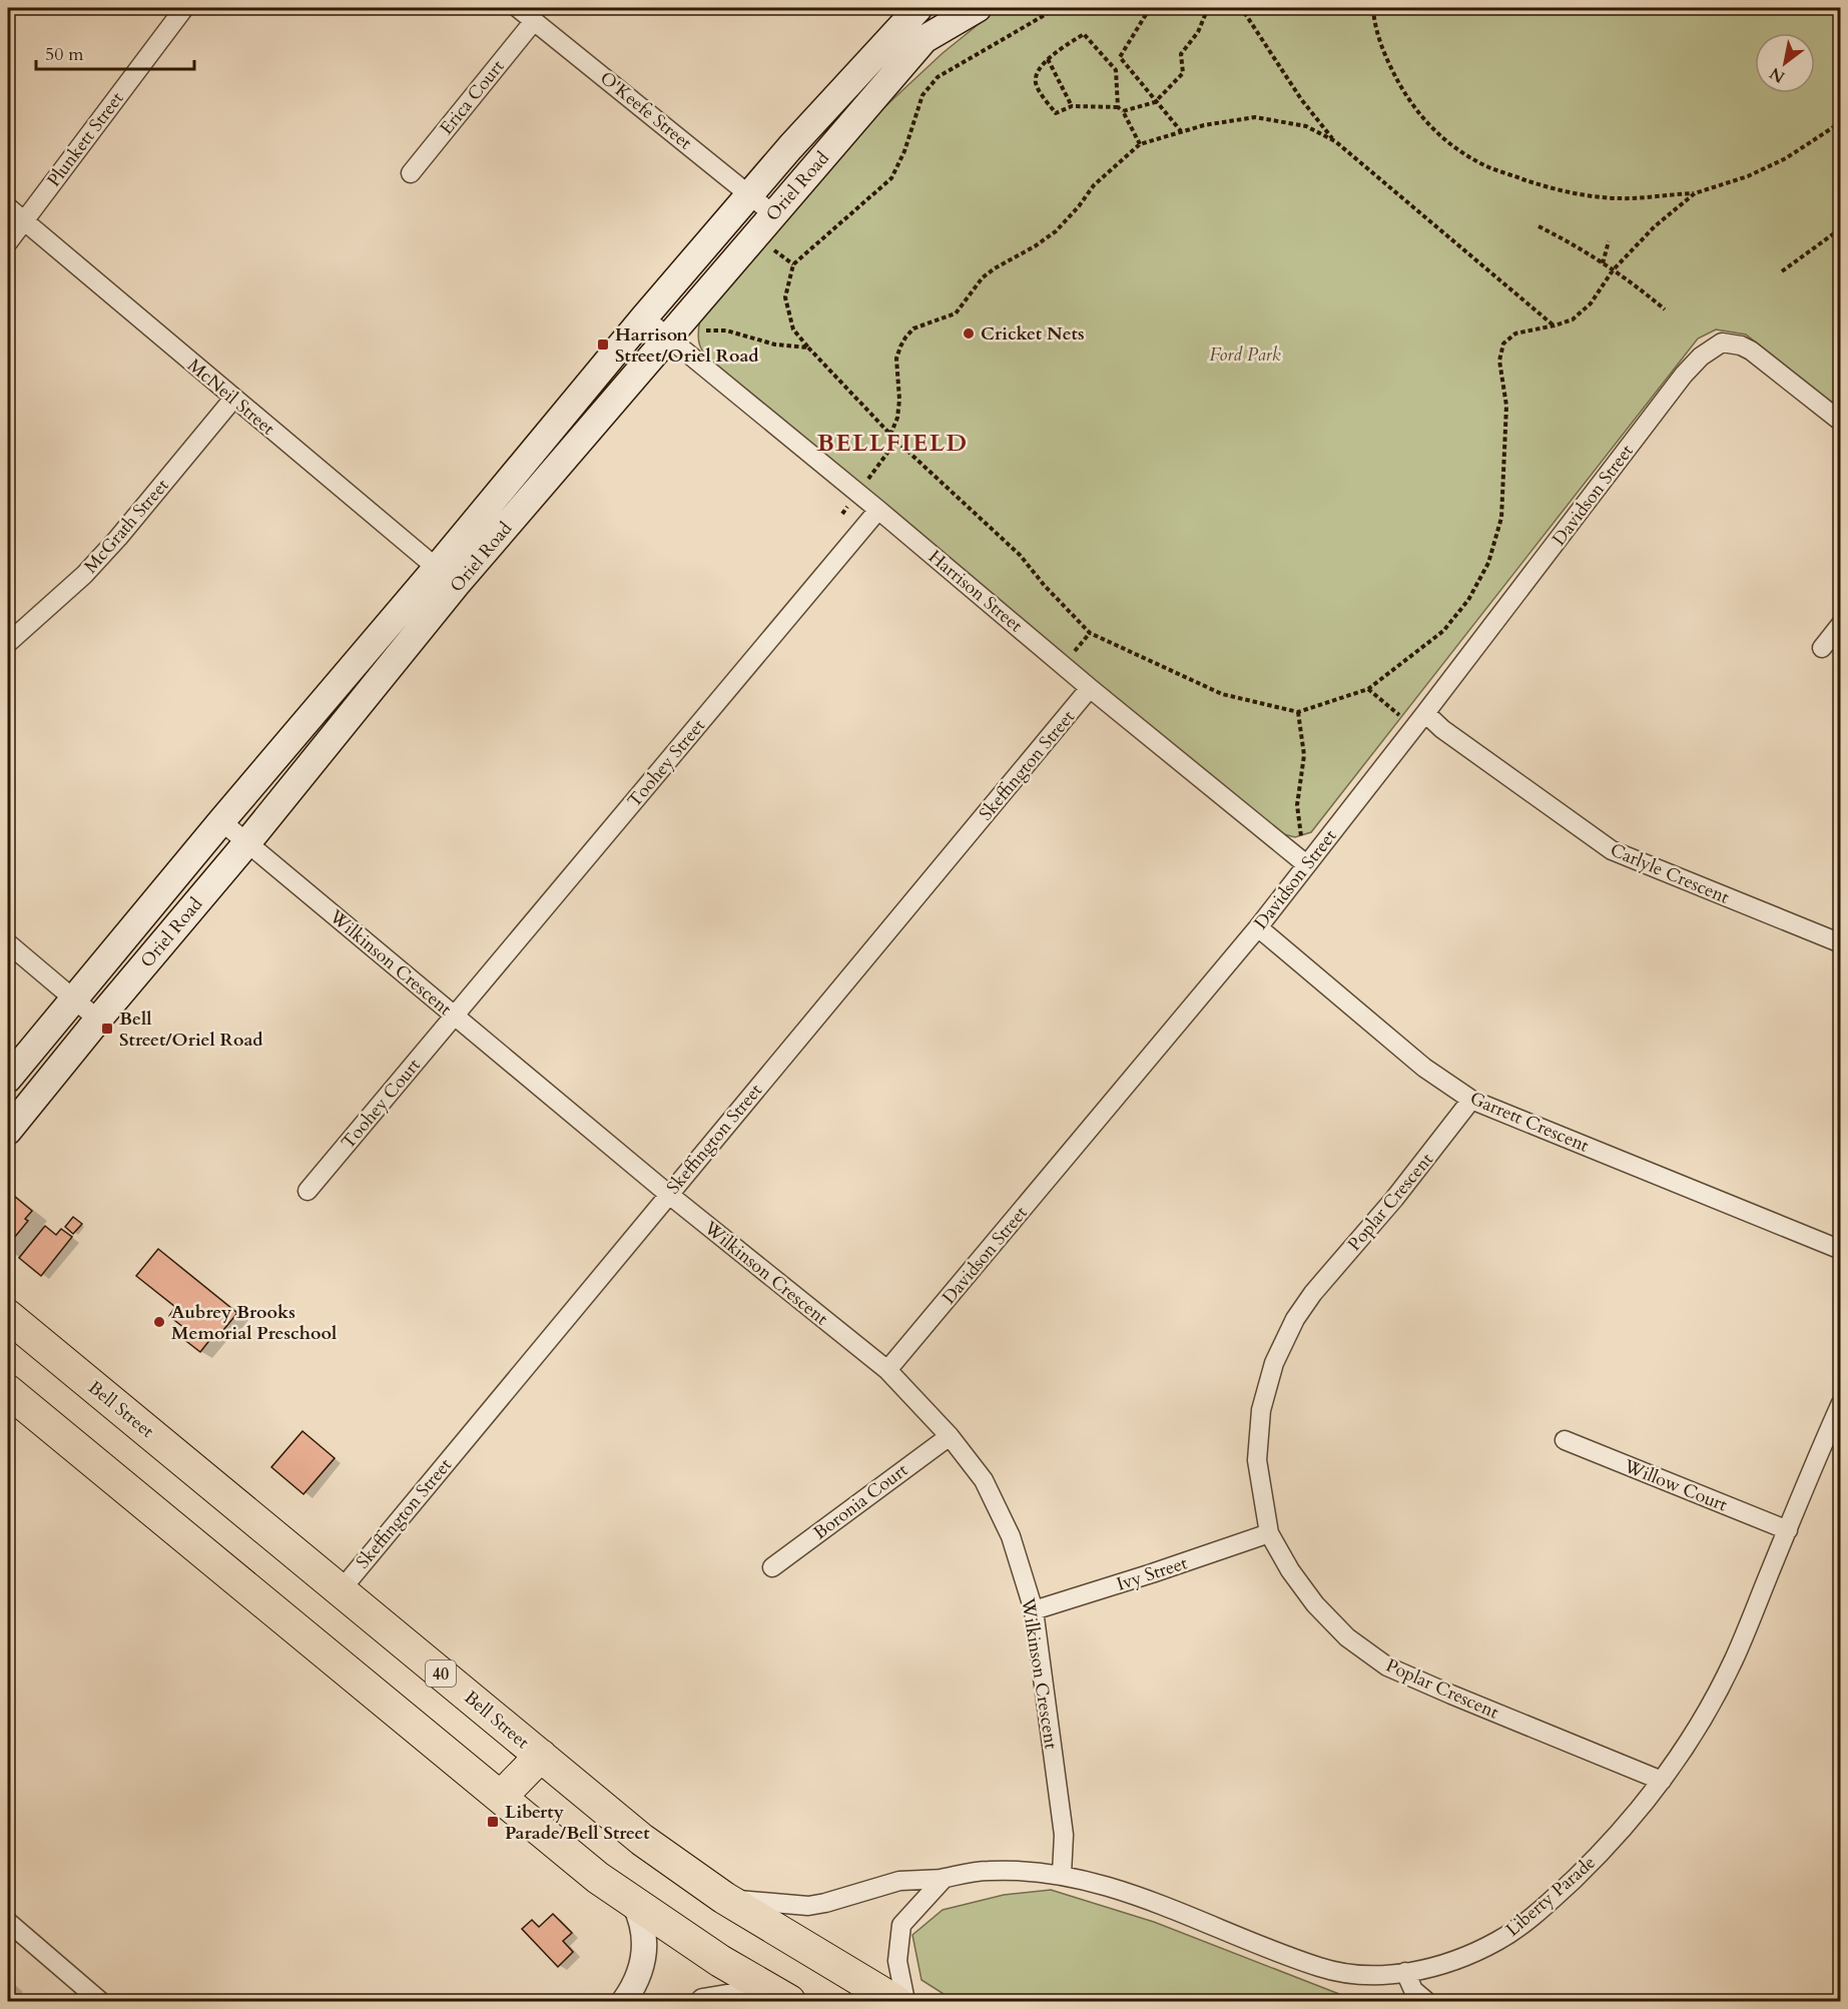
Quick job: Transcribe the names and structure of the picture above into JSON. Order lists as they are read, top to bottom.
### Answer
{
  "streets": {
    "highway": ["Bell Street", "40"],
    "main road": ["Oriel Road"],
    "street": [
      "Erica Court",
      "O'Keefe Street",
      "Plunkett Street",
      "McNeil Street",
      "Davidson Street",
      "McGrath Street",
      "Harrison Street",
      "Toohey Street",
      "Skeffington Street",
      "Carlyle Crescent",
      "Wilkinson Crescent",
      "Toohey Court",
      "Garrett Crescent",
      "Poplar Crescent",
      "Willow Court",
      "Boronia Court",
      "Ivy Street",
      "Liberty Parade"
    ]
  },
  "crossings": [
    ["Erica Court", "O'Keefe Street"],
    ["O'Keefe Street", "Oriel Road"],
    ["Plunkett Street", "McNeil Street"],
    ["Oriel Road", "McNeil Street"],
    ["Oriel Road", "Harrison Street"],
    ["Oriel Road", "Wilkinson Crescent"],
    ["McNeil Street", "McGrath Street"],
    ["Davidson Street", "Harrison Street"],
    ["Davidson Street", "Carlyle Crescent"],
    ["Davidson Street", "Wilkinson Crescent"],
    ["Davidson Street", "Garrett Crescent"],
    ["Harrison Street", "Toohey Street"],
    ["Harrison Street", "Skeffington Street"],
    ["Toohey Street", "Wilkinson Crescent"],
    ["Toohey Street", "Toohey Court"],
    ["Skeffington Street", "Wilkinson Crescent"],
    ["Skeffington Street", "Bell Street"],
    ["Wilkinson Crescent", "Toohey Court"],
    ["Wilkinson Crescent", "Boronia Court"],
    ["Wilkinson Crescent", "Ivy Street"],
    ["Wilkinson Crescent", "Liberty Parade"],
    ["Garrett Crescent", "Poplar Crescent"],
    ["Poplar Crescent", "Ivy Street"],
    ["Poplar Crescent", "Liberty Parade"],
    ["Bell Street", "Liberty Parade"],
    ["Willow Court", "Liberty Parade"]
  ],
  "districts": ["BELLFIELD"],
  "parks": ["Ford Park"],
  "places": {
    "other": ["Cricket Nets", "Aubrey Brooks Memorial Preschool"],
    "transit": ["Harrison Street/Oriel Road", "Bell Street/Oriel Road", "Liberty Parade/Bell Street"]
  },
  "scale_bar": "50 m",
  "north": "bottom left"
}
